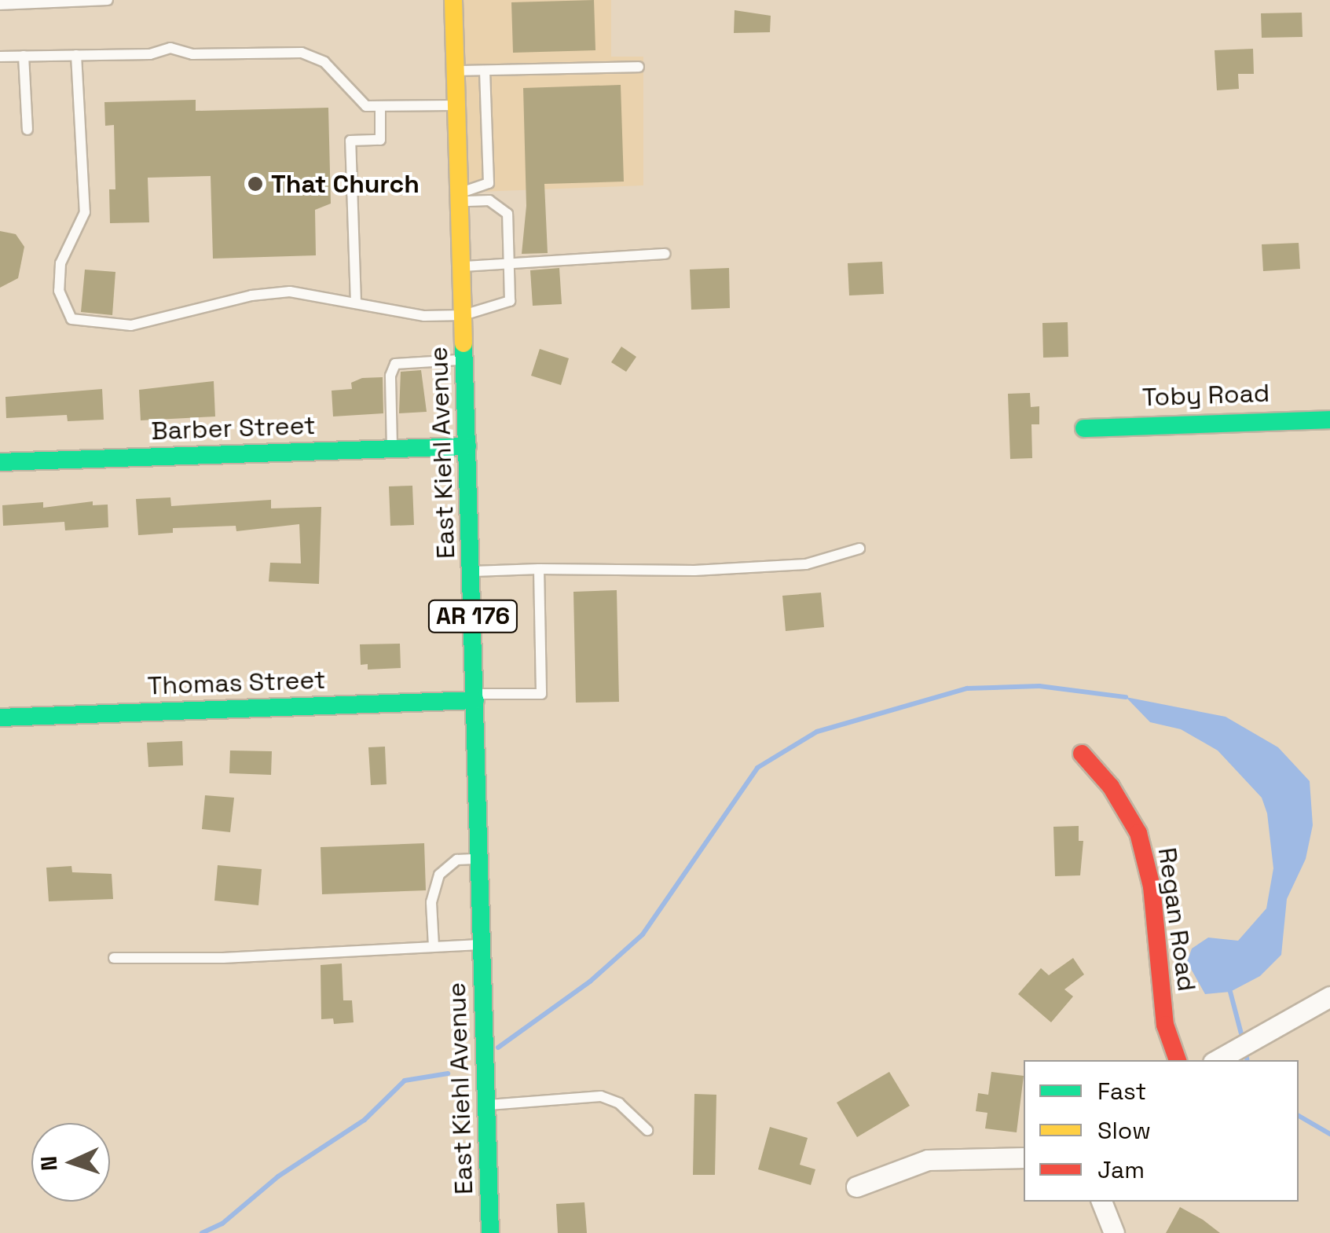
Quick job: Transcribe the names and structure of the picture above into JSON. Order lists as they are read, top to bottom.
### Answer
{
  "streets": {
    "street": [
      "Toby Road",
      "Barber Street",
      "East Kiehl Avenue",
      "AR 176",
      "Thomas Street",
      "Regan Road"
    ]
  },
  "crossings": [
    ["Barber Street", "East Kiehl Avenue"],
    ["East Kiehl Avenue", "Thomas Street"]
  ],
  "places": ["That Church"],
  "legend": ["Fast", "Slow", "Jam"],
  "north": "left"
}
